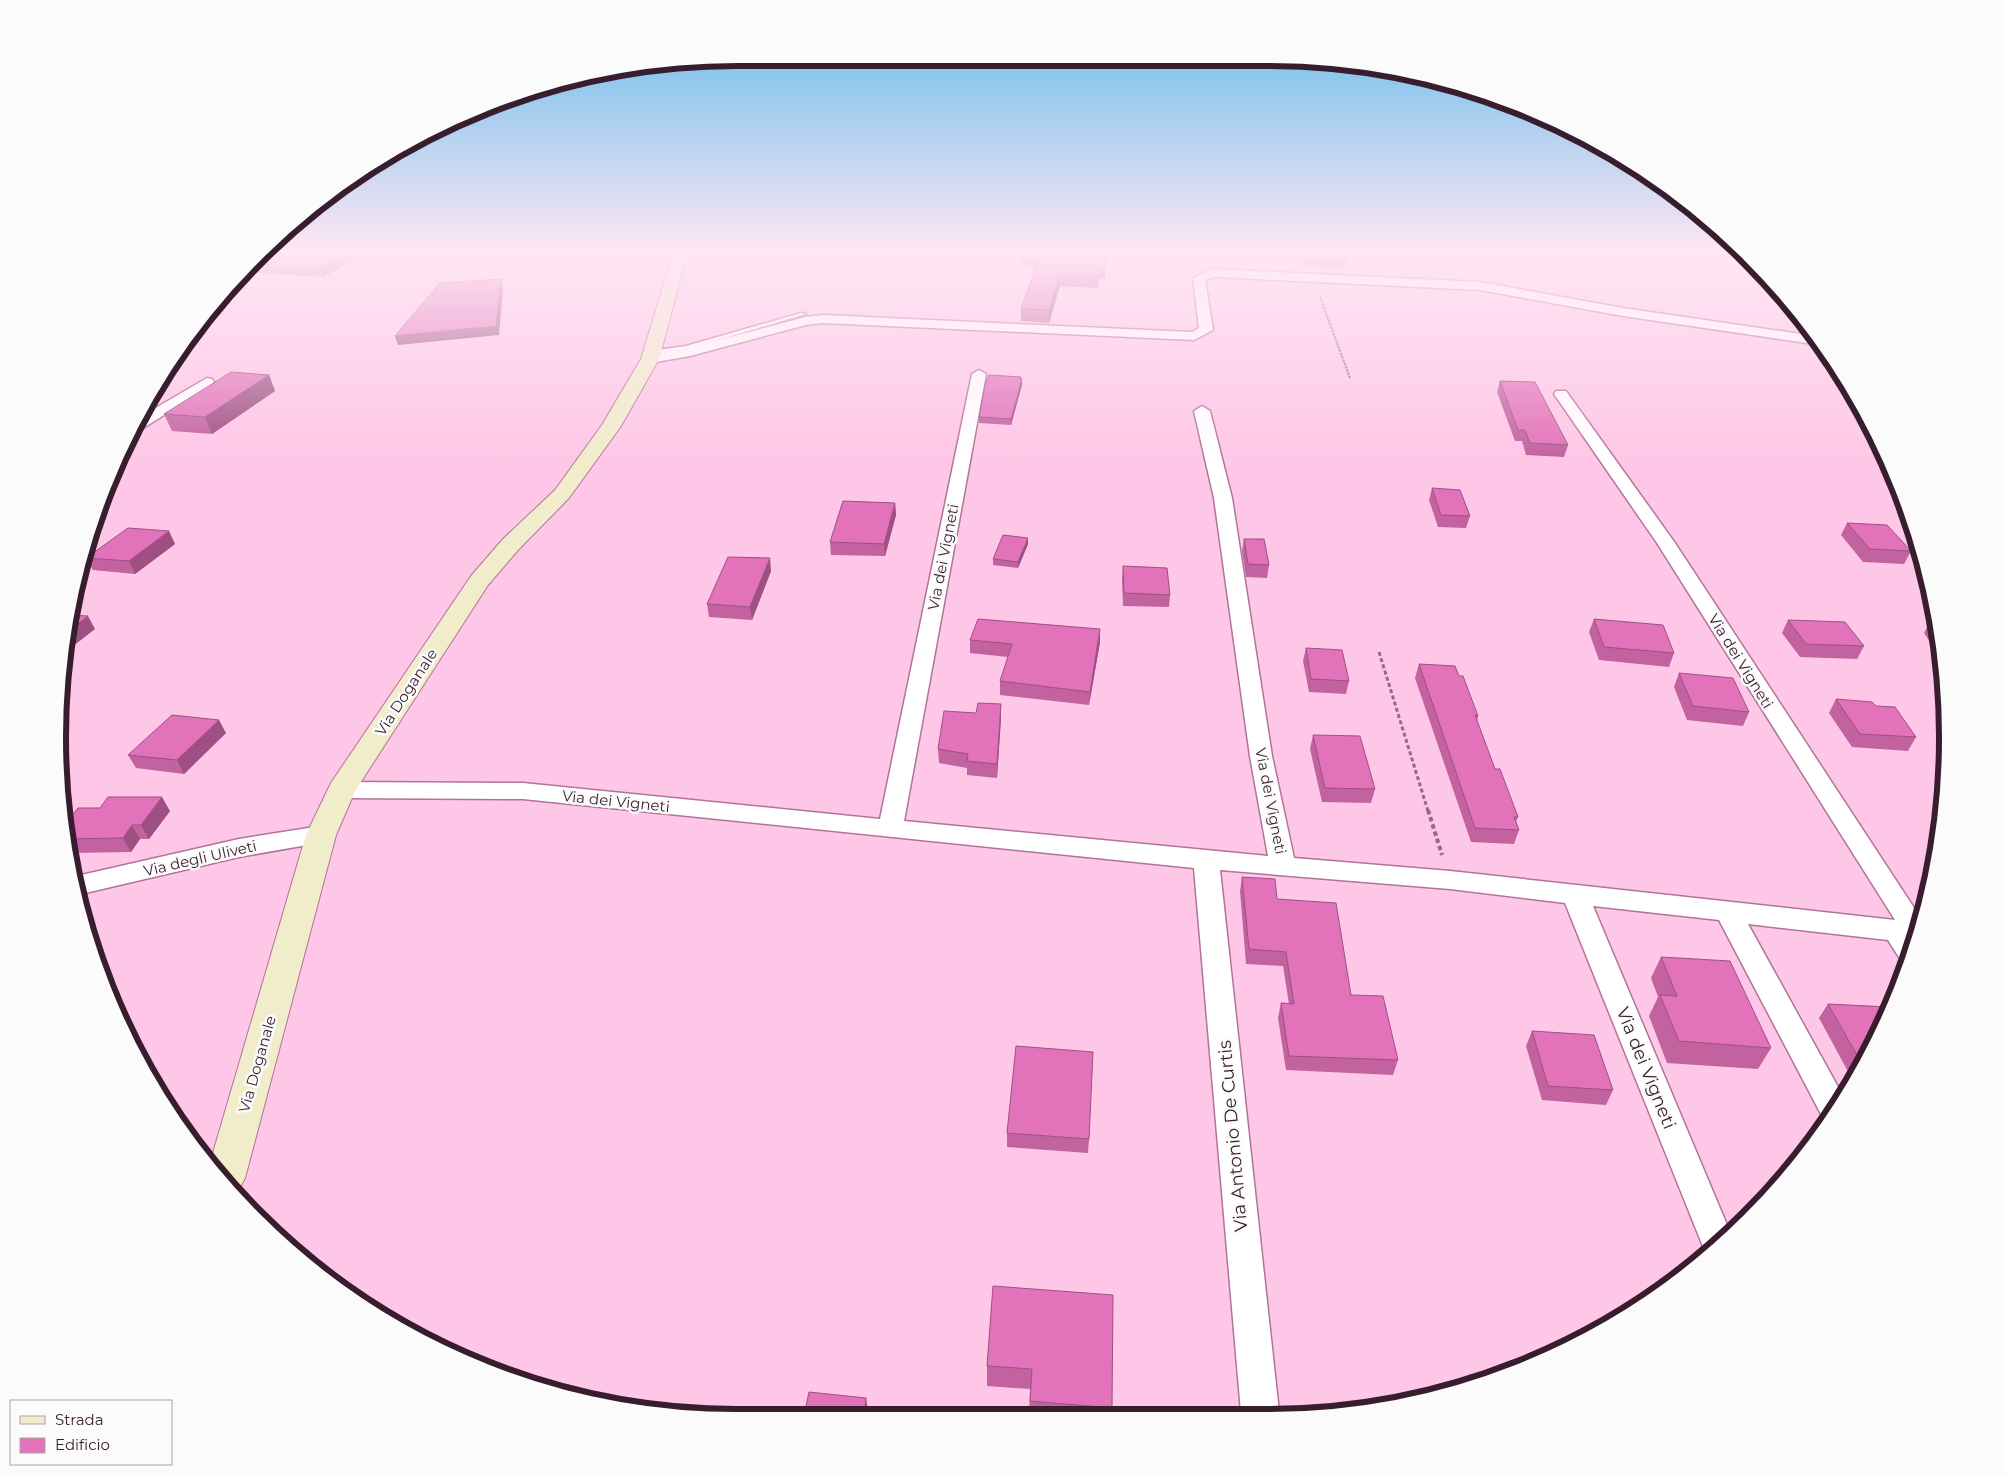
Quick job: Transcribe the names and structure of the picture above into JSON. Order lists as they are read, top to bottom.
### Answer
{
  "streets": {
    "main road": ["Via Doganale"],
    "street": ["Via dei Vigneti", "Via degli Uliveti", "Via Antonio De Curtis"]
  },
  "crossings": [
    ["Via dei Vigneti", "Via Doganale"],
    ["Via dei Vigneti", "Via Antonio De Curtis"],
    ["Via Doganale", "Via degli Uliveti"]
  ],
  "legend": ["Strada", "Edificio"]
}
